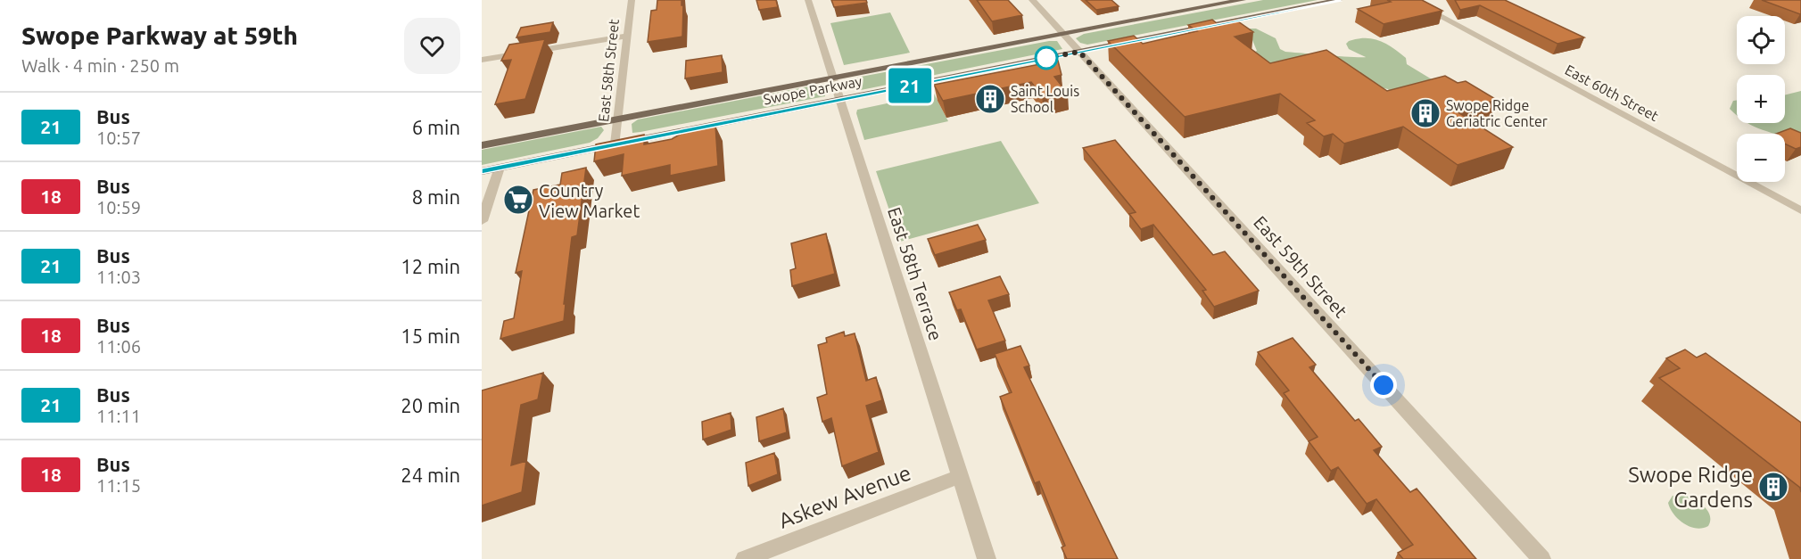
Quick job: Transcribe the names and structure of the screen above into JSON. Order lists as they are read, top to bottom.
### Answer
{
  "streets": {
    "main road": ["Swope Parkway"],
    "street": [
      "East 58th Street",
      "East 60th Street",
      "East 59th Street",
      "East 58th Terrace",
      "Askew Avenue"
    ]
  },
  "crossings": [
    ["East 58th Street", "Swope Parkway"],
    ["Swope Parkway", "East 59th Street"],
    ["Swope Parkway", "East 58th Terrace"],
    ["East 58th Terrace", "Askew Avenue"]
  ],
  "places": {
    "building": ["Saint Louis School", "Swope Ridge Geriatric Center", "Swope Ridge Gardens"],
    "supermarket": ["Country View Market"]
  },
  "lines": ["bus line 21"],
  "page": {
    "heading": ["Swope Parkway at 59th", "Walk · 4 min · 250 m"],
    "on_map": "21",
    "map_buttons": ["+", "−"],
    "list": [
      {
        "mark": "21",
        "name": "Bus",
        "note": "10:57",
        "value": "6 min"
      },
      {
        "mark": "18",
        "name": "Bus",
        "note": "10:59",
        "value": "8 min"
      },
      {
        "mark": "21",
        "name": "Bus",
        "note": "11:03",
        "value": "12 min"
      },
      {
        "mark": "18",
        "name": "Bus",
        "note": "11:06",
        "value": "15 min"
      },
      {
        "mark": "21",
        "name": "Bus",
        "note": "11:11",
        "value": "20 min"
      },
      {
        "mark": "18",
        "name": "Bus",
        "note": "11:15",
        "value": "24 min"
      }
    ]
  }
}
